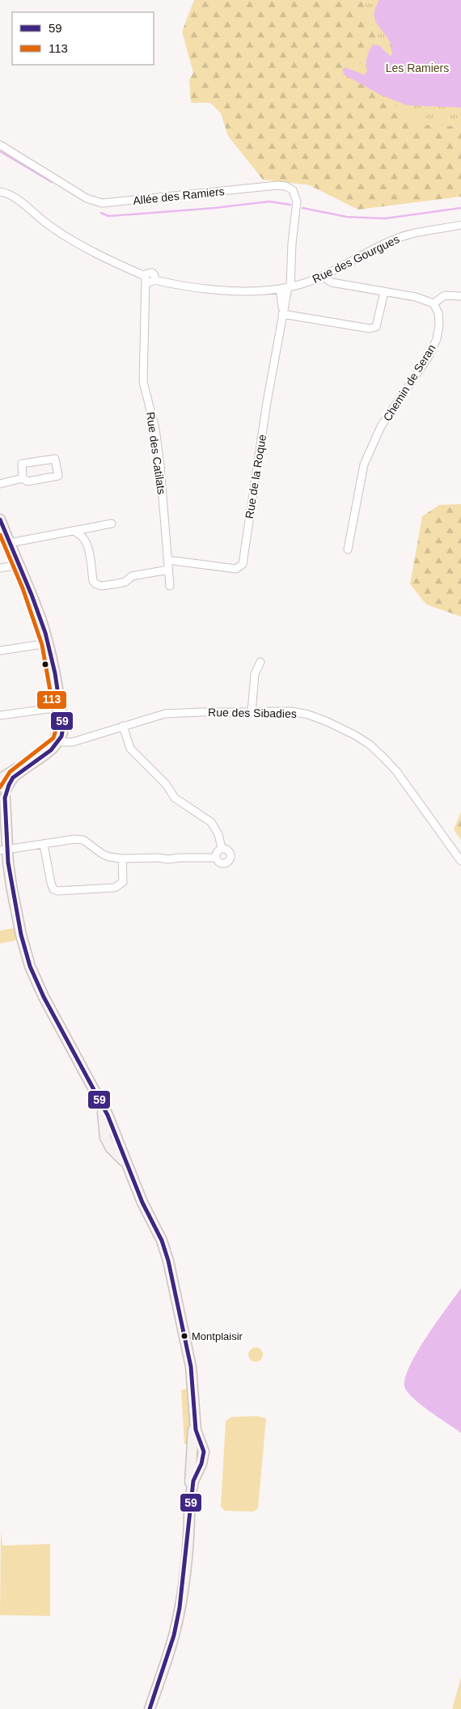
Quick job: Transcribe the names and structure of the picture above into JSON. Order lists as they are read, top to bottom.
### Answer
{
  "streets": {
    "street": [
      "Allée des Ramiers",
      "Rue des Gourgues",
      "Chemin de Seran",
      "Rue des Catilats",
      "Rue de la Roque",
      "Rue des Sibadies"
    ]
  },
  "crossings": [
    ["Allée des Ramiers", "Rue des Gourgues"],
    ["Allée des Ramiers", "Rue de la Roque"],
    ["Rue des Gourgues", "Rue des Catilats"],
    ["Rue des Gourgues", "Rue de la Roque"],
    ["Rue des Catilats", "Rue de la Roque"]
  ],
  "parks": ["Les Ramiers"],
  "places": ["Montplaisir"],
  "lines": ["transit line 59", "transit line 113"],
  "legend": ["59", "113"]
}
